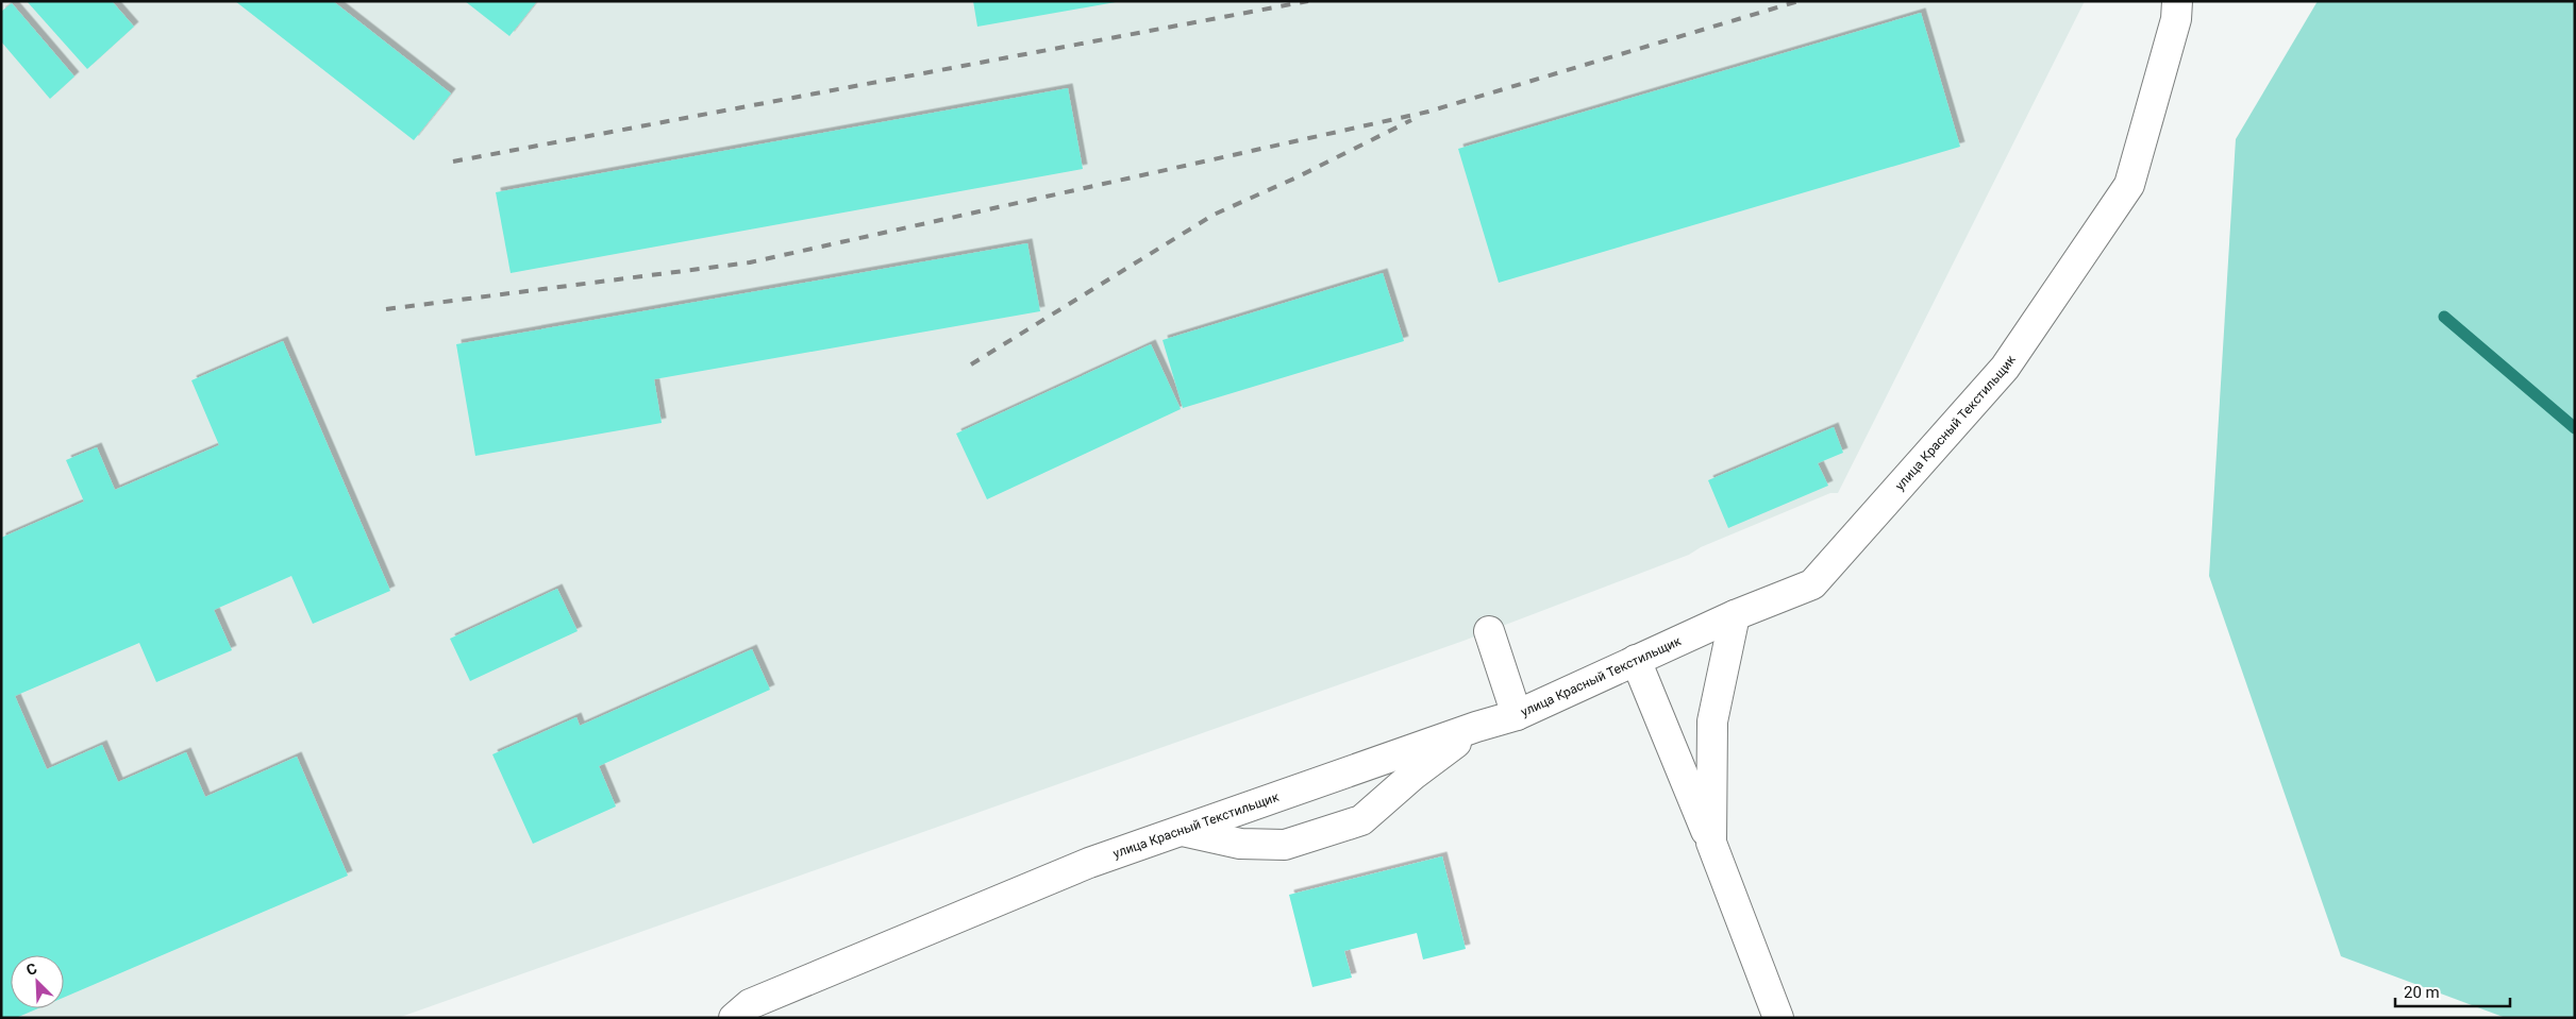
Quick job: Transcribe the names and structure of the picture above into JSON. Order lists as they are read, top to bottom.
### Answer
{
  "streets": {
    "street": ["улица Красный Текстильщик"]
  },
  "scale_bar": "20 m",
  "north": "top left"
}
